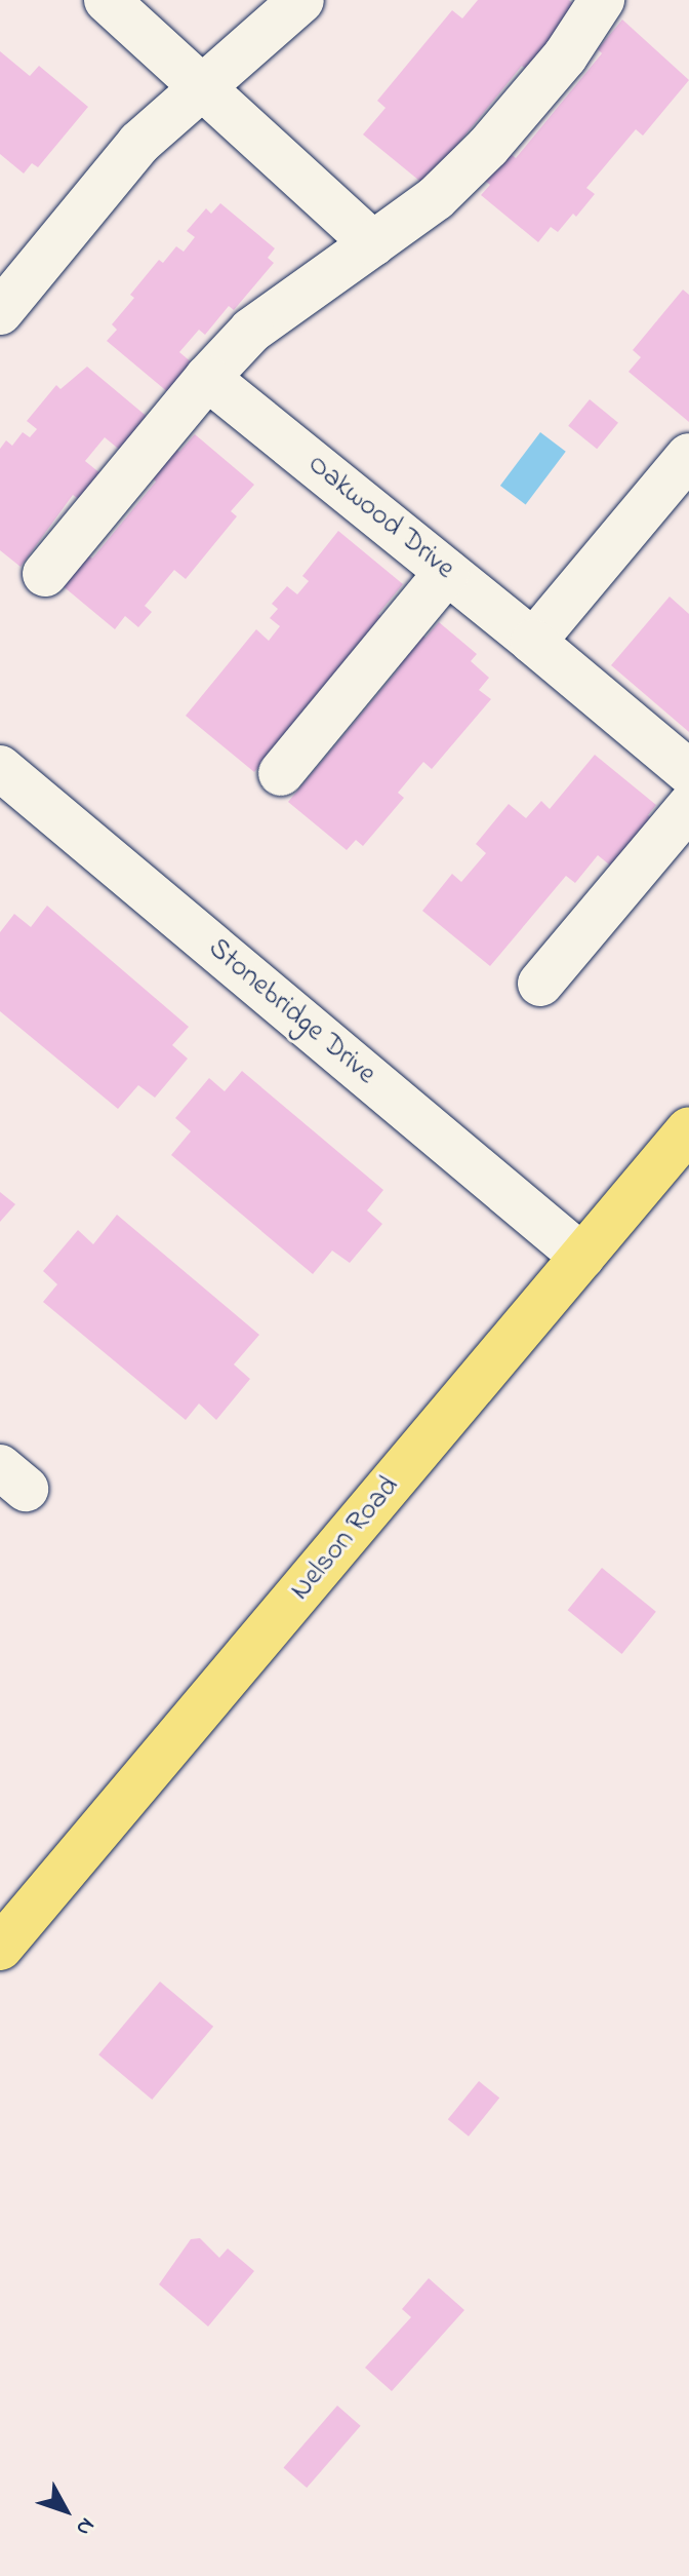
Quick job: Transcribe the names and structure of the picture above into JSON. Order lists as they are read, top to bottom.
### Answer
{
  "streets": {
    "main road": ["Nelson Road"],
    "street": ["Oakwood Drive", "Stonebridge Drive"]
  },
  "crossings": [
    ["Stonebridge Drive", "Nelson Road"]
  ],
  "north": "bottom right"
}
